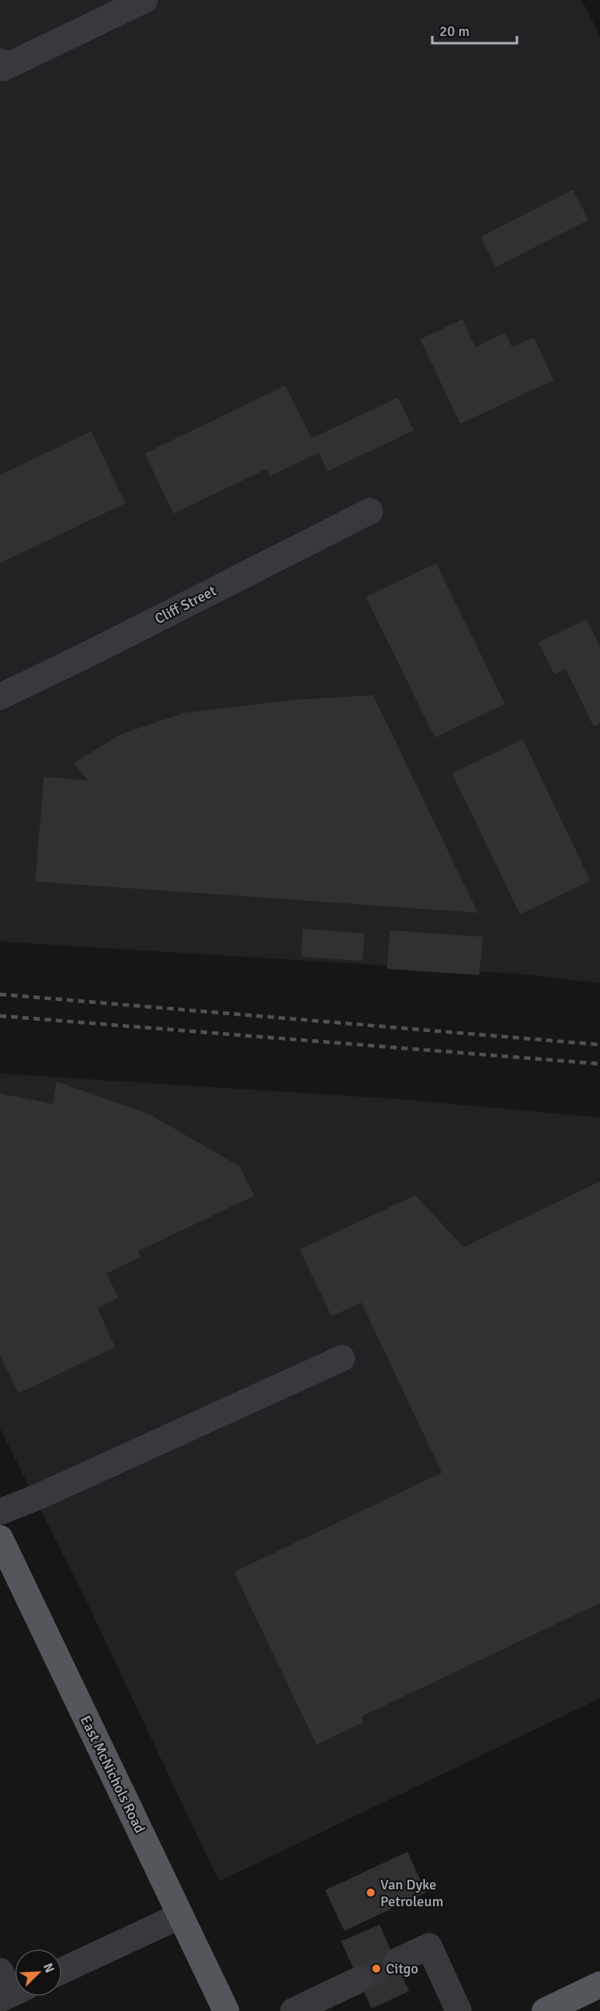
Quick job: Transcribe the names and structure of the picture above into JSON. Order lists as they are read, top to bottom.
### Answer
{
  "streets": {
    "main road": ["East McNichols Road"],
    "lane": ["Cliff Street"]
  },
  "places": ["Van Dyke Petroleum", "Citgo"],
  "scale_bar": "20 m",
  "north": "top right"
}
